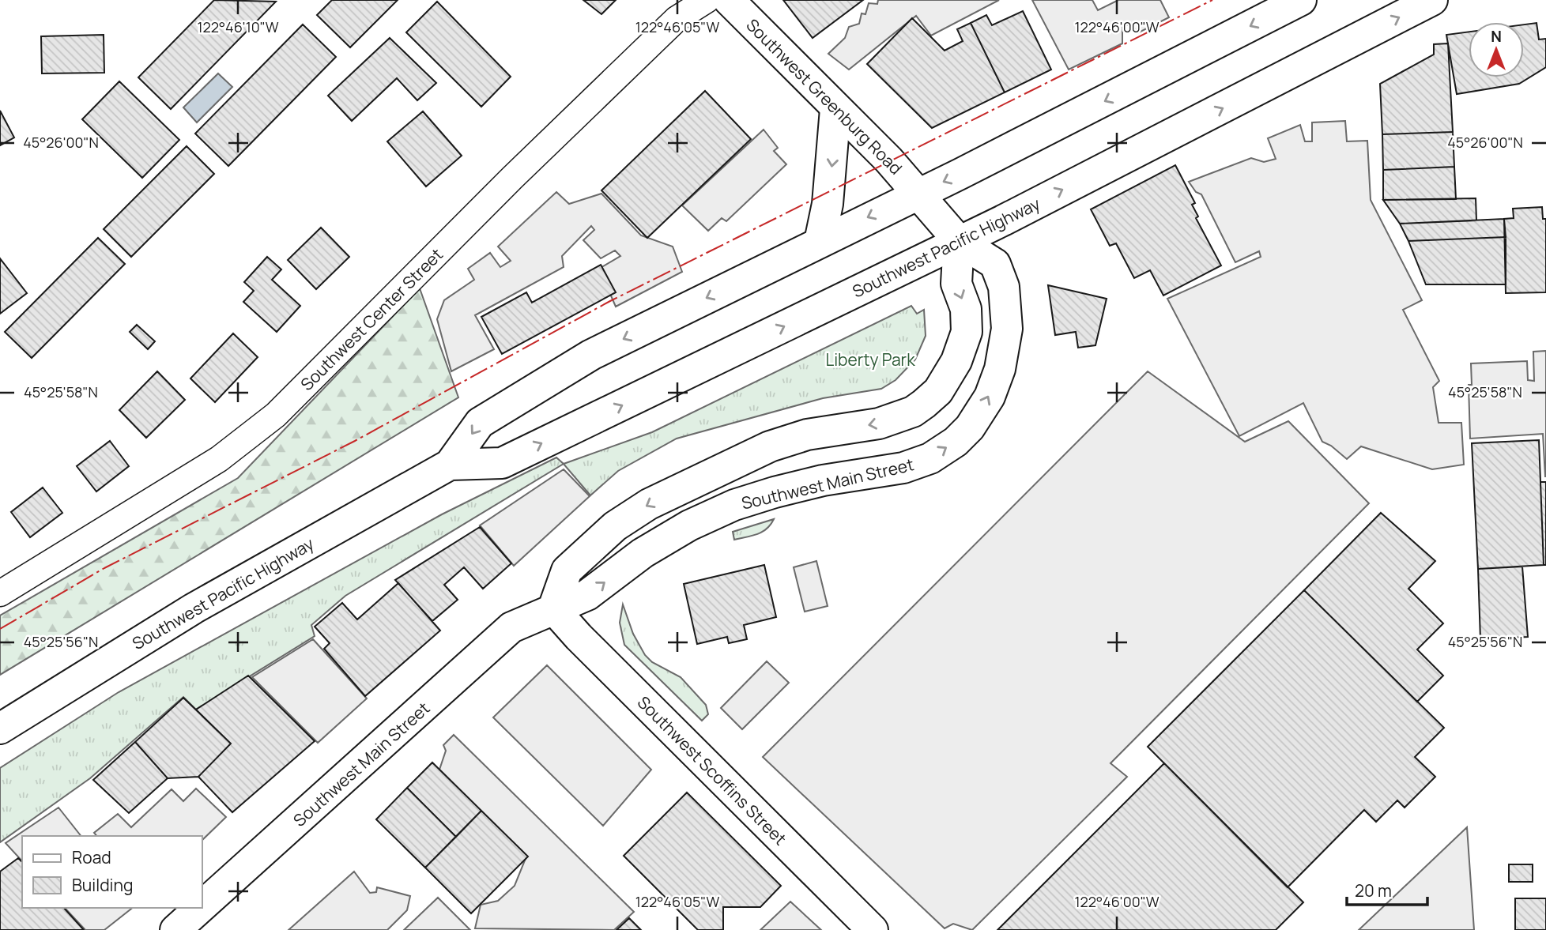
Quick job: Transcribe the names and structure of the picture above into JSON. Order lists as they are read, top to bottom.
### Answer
{
  "streets": {
    "main road": [
      "Southwest Greenburg Road",
      "Southwest Pacific Highway",
      "Southwest Main Street",
      "Southwest Scoffins Street"
    ],
    "street": ["Southwest Center Street"]
  },
  "crossings": [
    ["Southwest Greenburg Road", "Southwest Pacific Highway"],
    ["Southwest Greenburg Road", "Southwest Main Street"],
    ["Southwest Pacific Highway", "Southwest Main Street"],
    ["Southwest Main Street", "Southwest Scoffins Street"]
  ],
  "one_way": ["Southwest Main Street"],
  "parks": ["Liberty Park"],
  "legend": ["Road", "Building"],
  "scale_bar": "20 m",
  "north": "top",
  "coordinates": [
    "122°46'10\"W",
    "122°46'05\"W",
    "122°46'00\"W",
    "45°26'00\"N",
    "45°25'58\"N",
    "45°25'56\"N"
  ]
}
